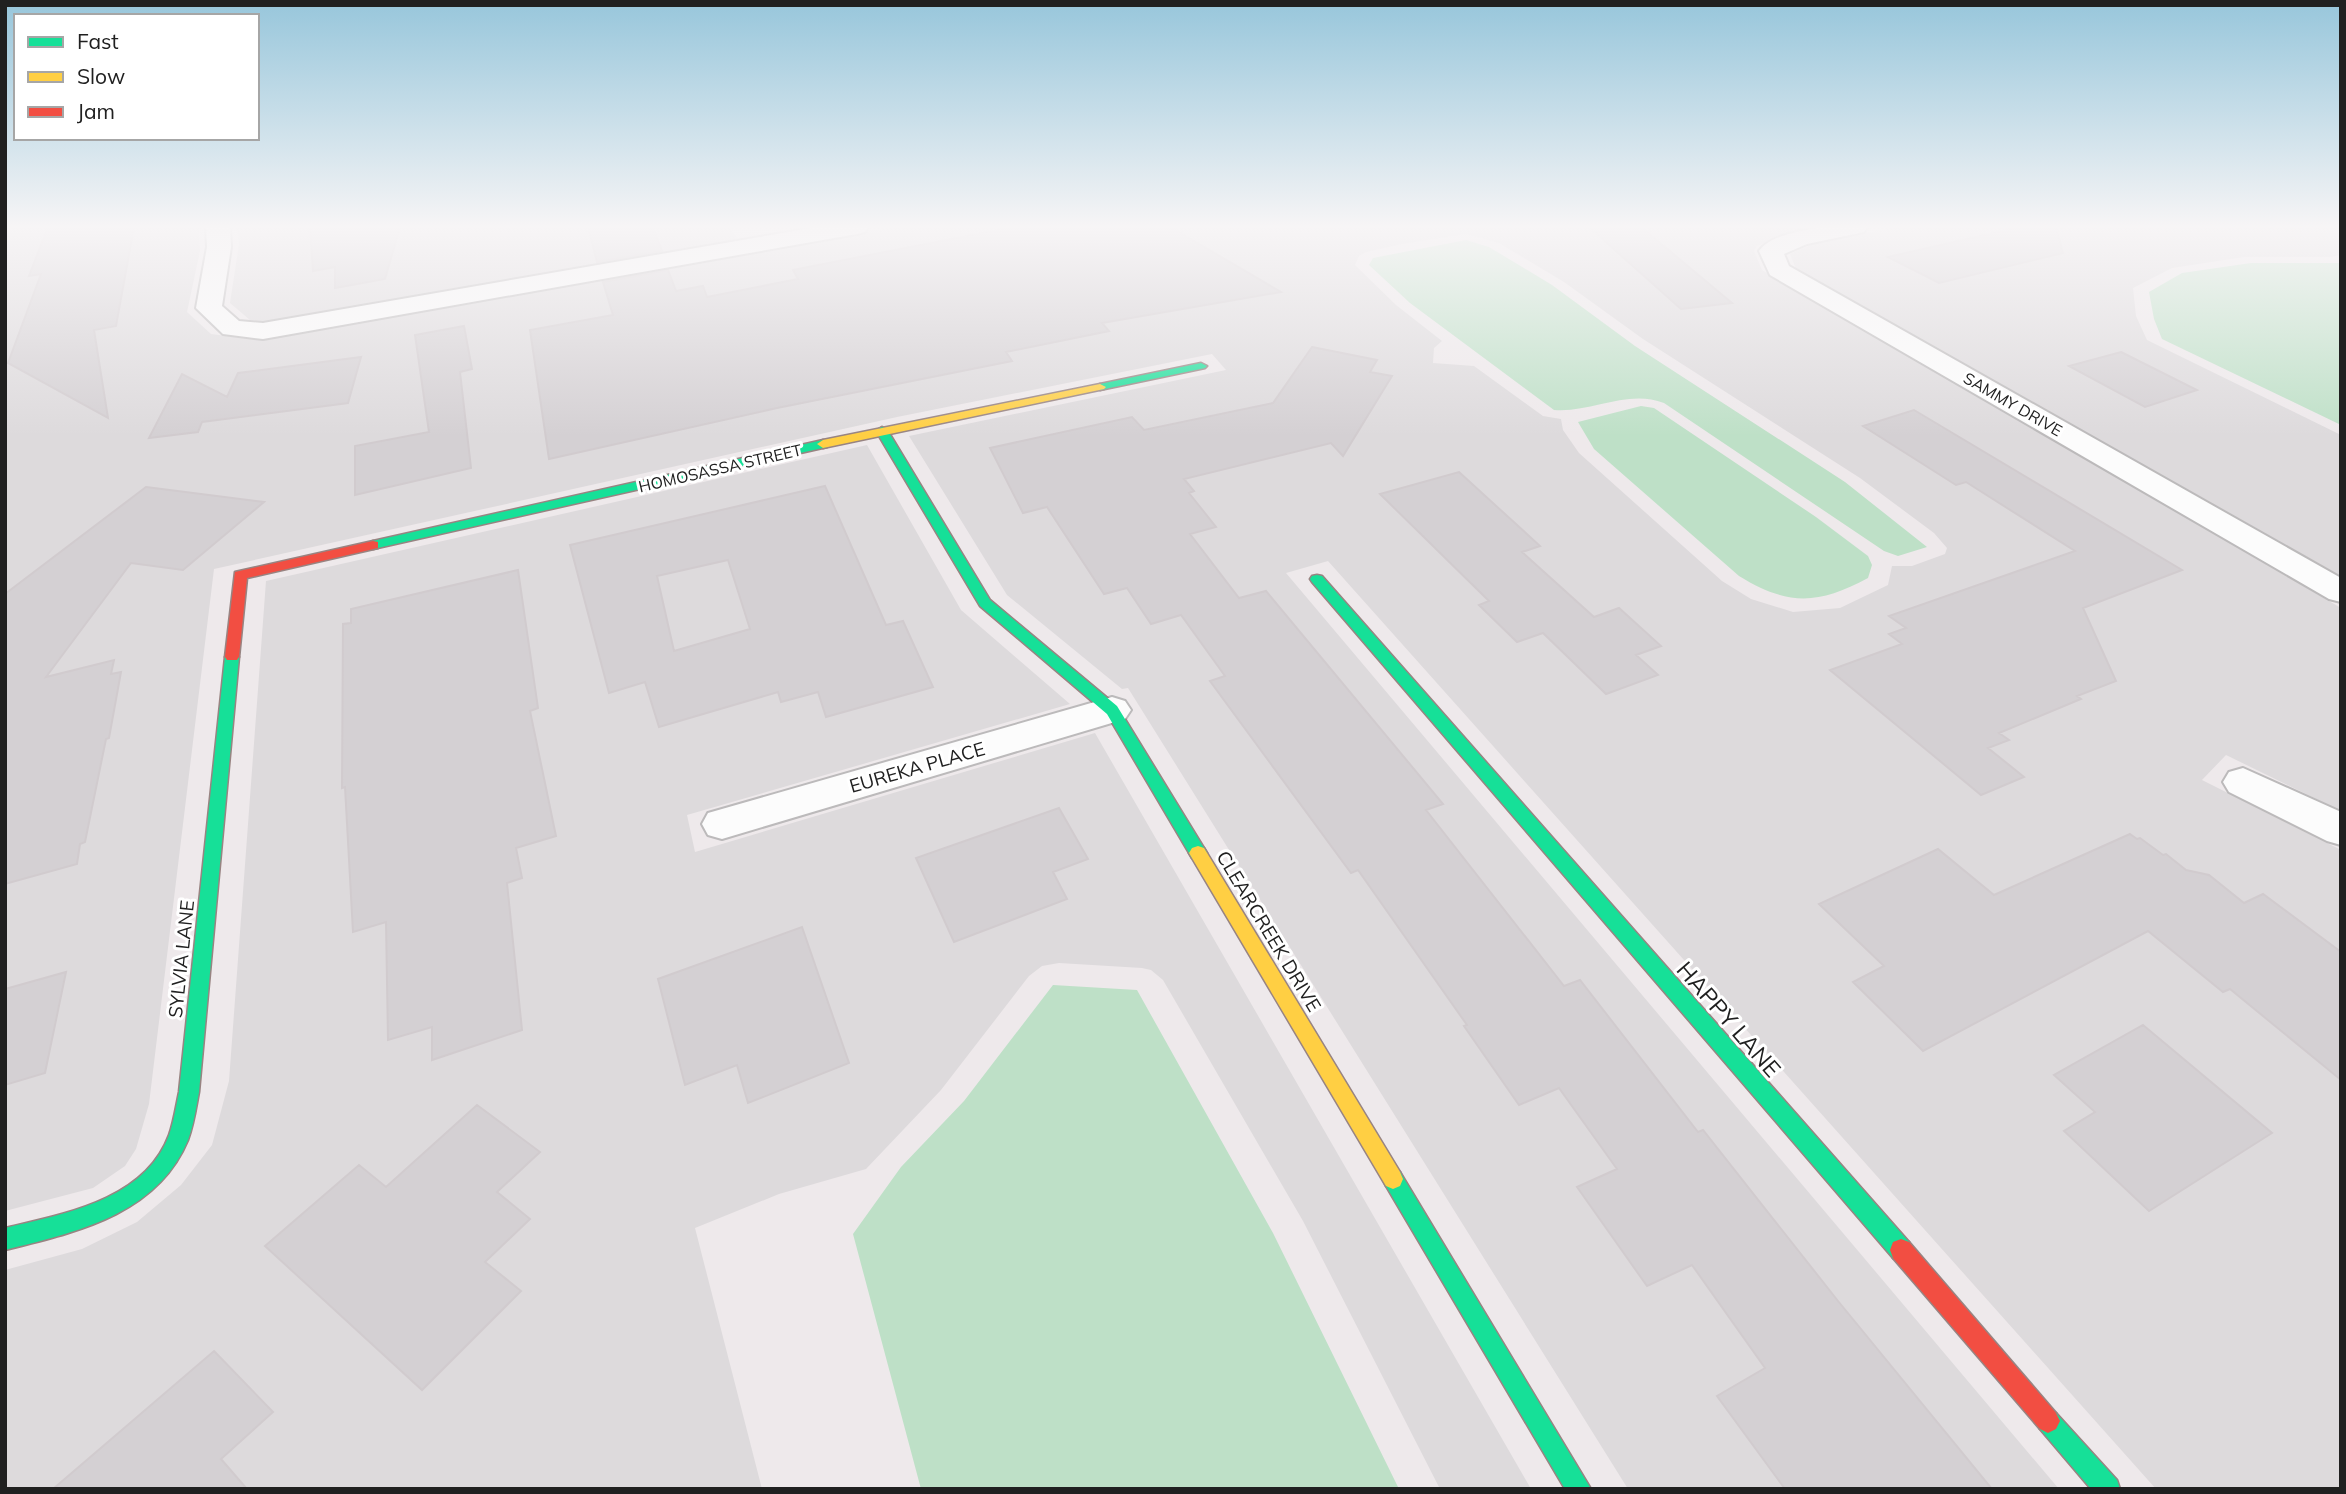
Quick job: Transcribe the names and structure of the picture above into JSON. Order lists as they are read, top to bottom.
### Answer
{
  "streets": {
    "street": [
      "SAMMY DRIVE",
      "HOMOSASSA STREET",
      "EUREKA PLACE",
      "CLEARCREEK DRIVE",
      "SYLVIA LANE",
      "HAPPY LANE"
    ]
  },
  "crossings": [
    ["HOMOSASSA STREET", "CLEARCREEK DRIVE"],
    ["HOMOSASSA STREET", "SYLVIA LANE"],
    ["EUREKA PLACE", "CLEARCREEK DRIVE"]
  ],
  "legend": ["Fast", "Slow", "Jam"]
}
